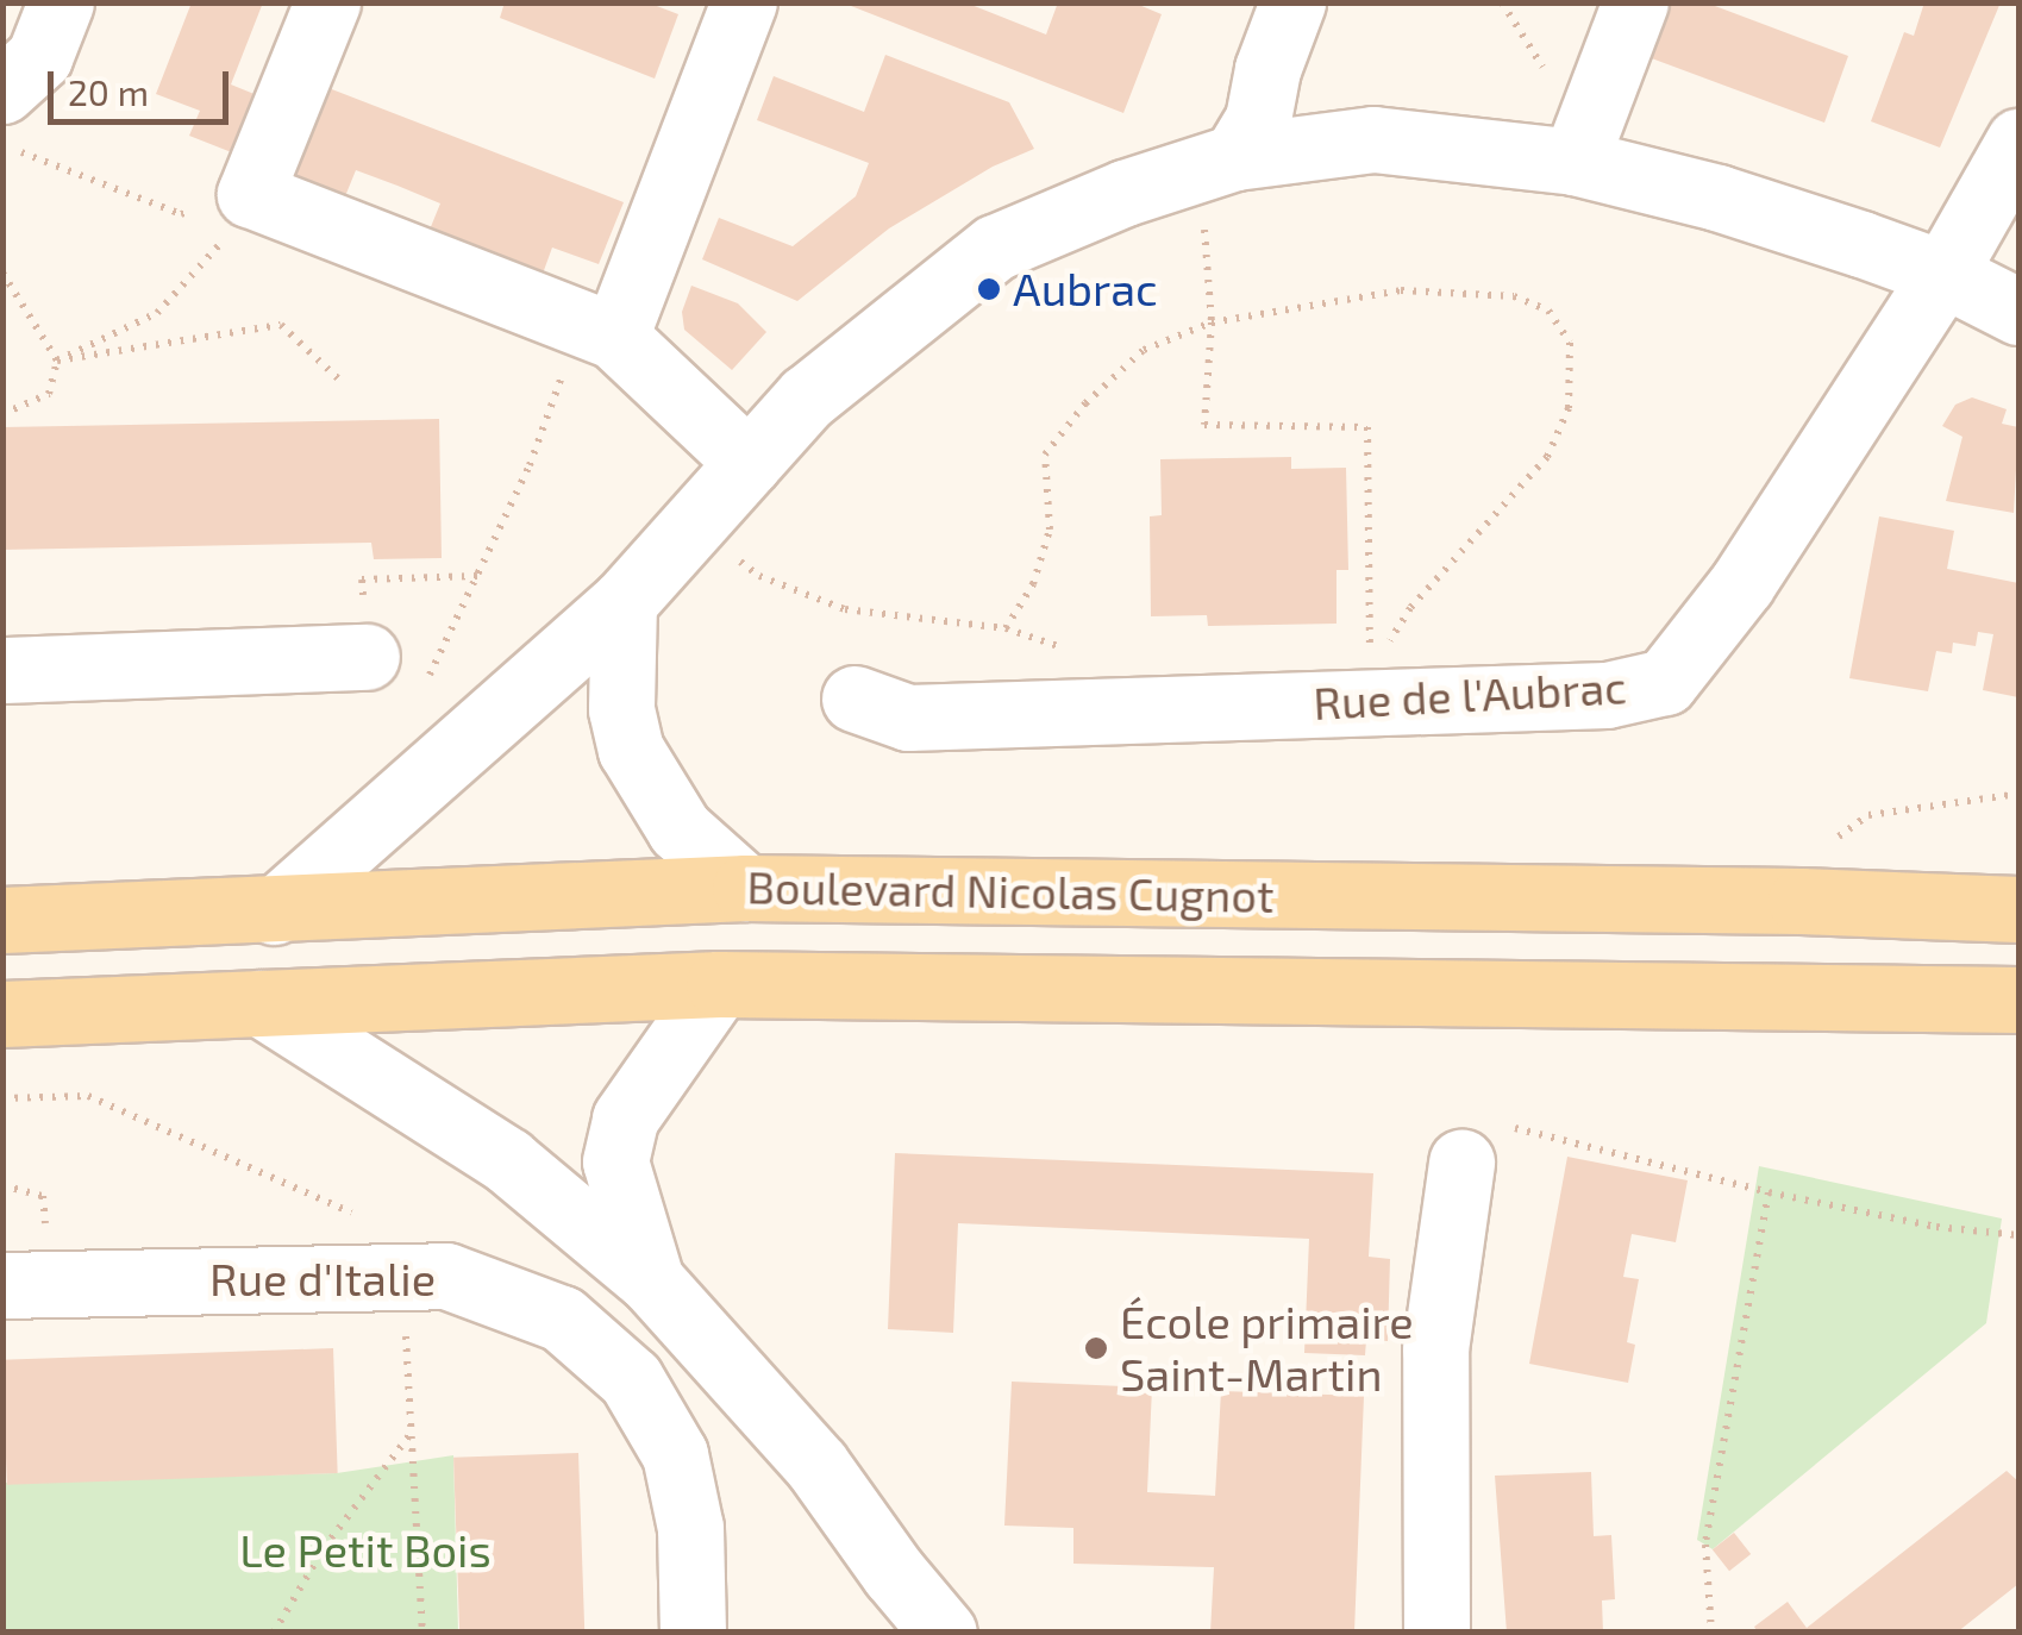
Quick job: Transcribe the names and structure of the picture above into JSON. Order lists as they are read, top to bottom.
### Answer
{
  "streets": {
    "main road": ["Boulevard Nicolas Cugnot"],
    "street": ["Rue de l'Aubrac", "Rue d'Italie"]
  },
  "parks": ["Le Petit Bois"],
  "places": ["Aubrac", "École primaire Saint-Martin"],
  "scale_bar": "20 m"
}
